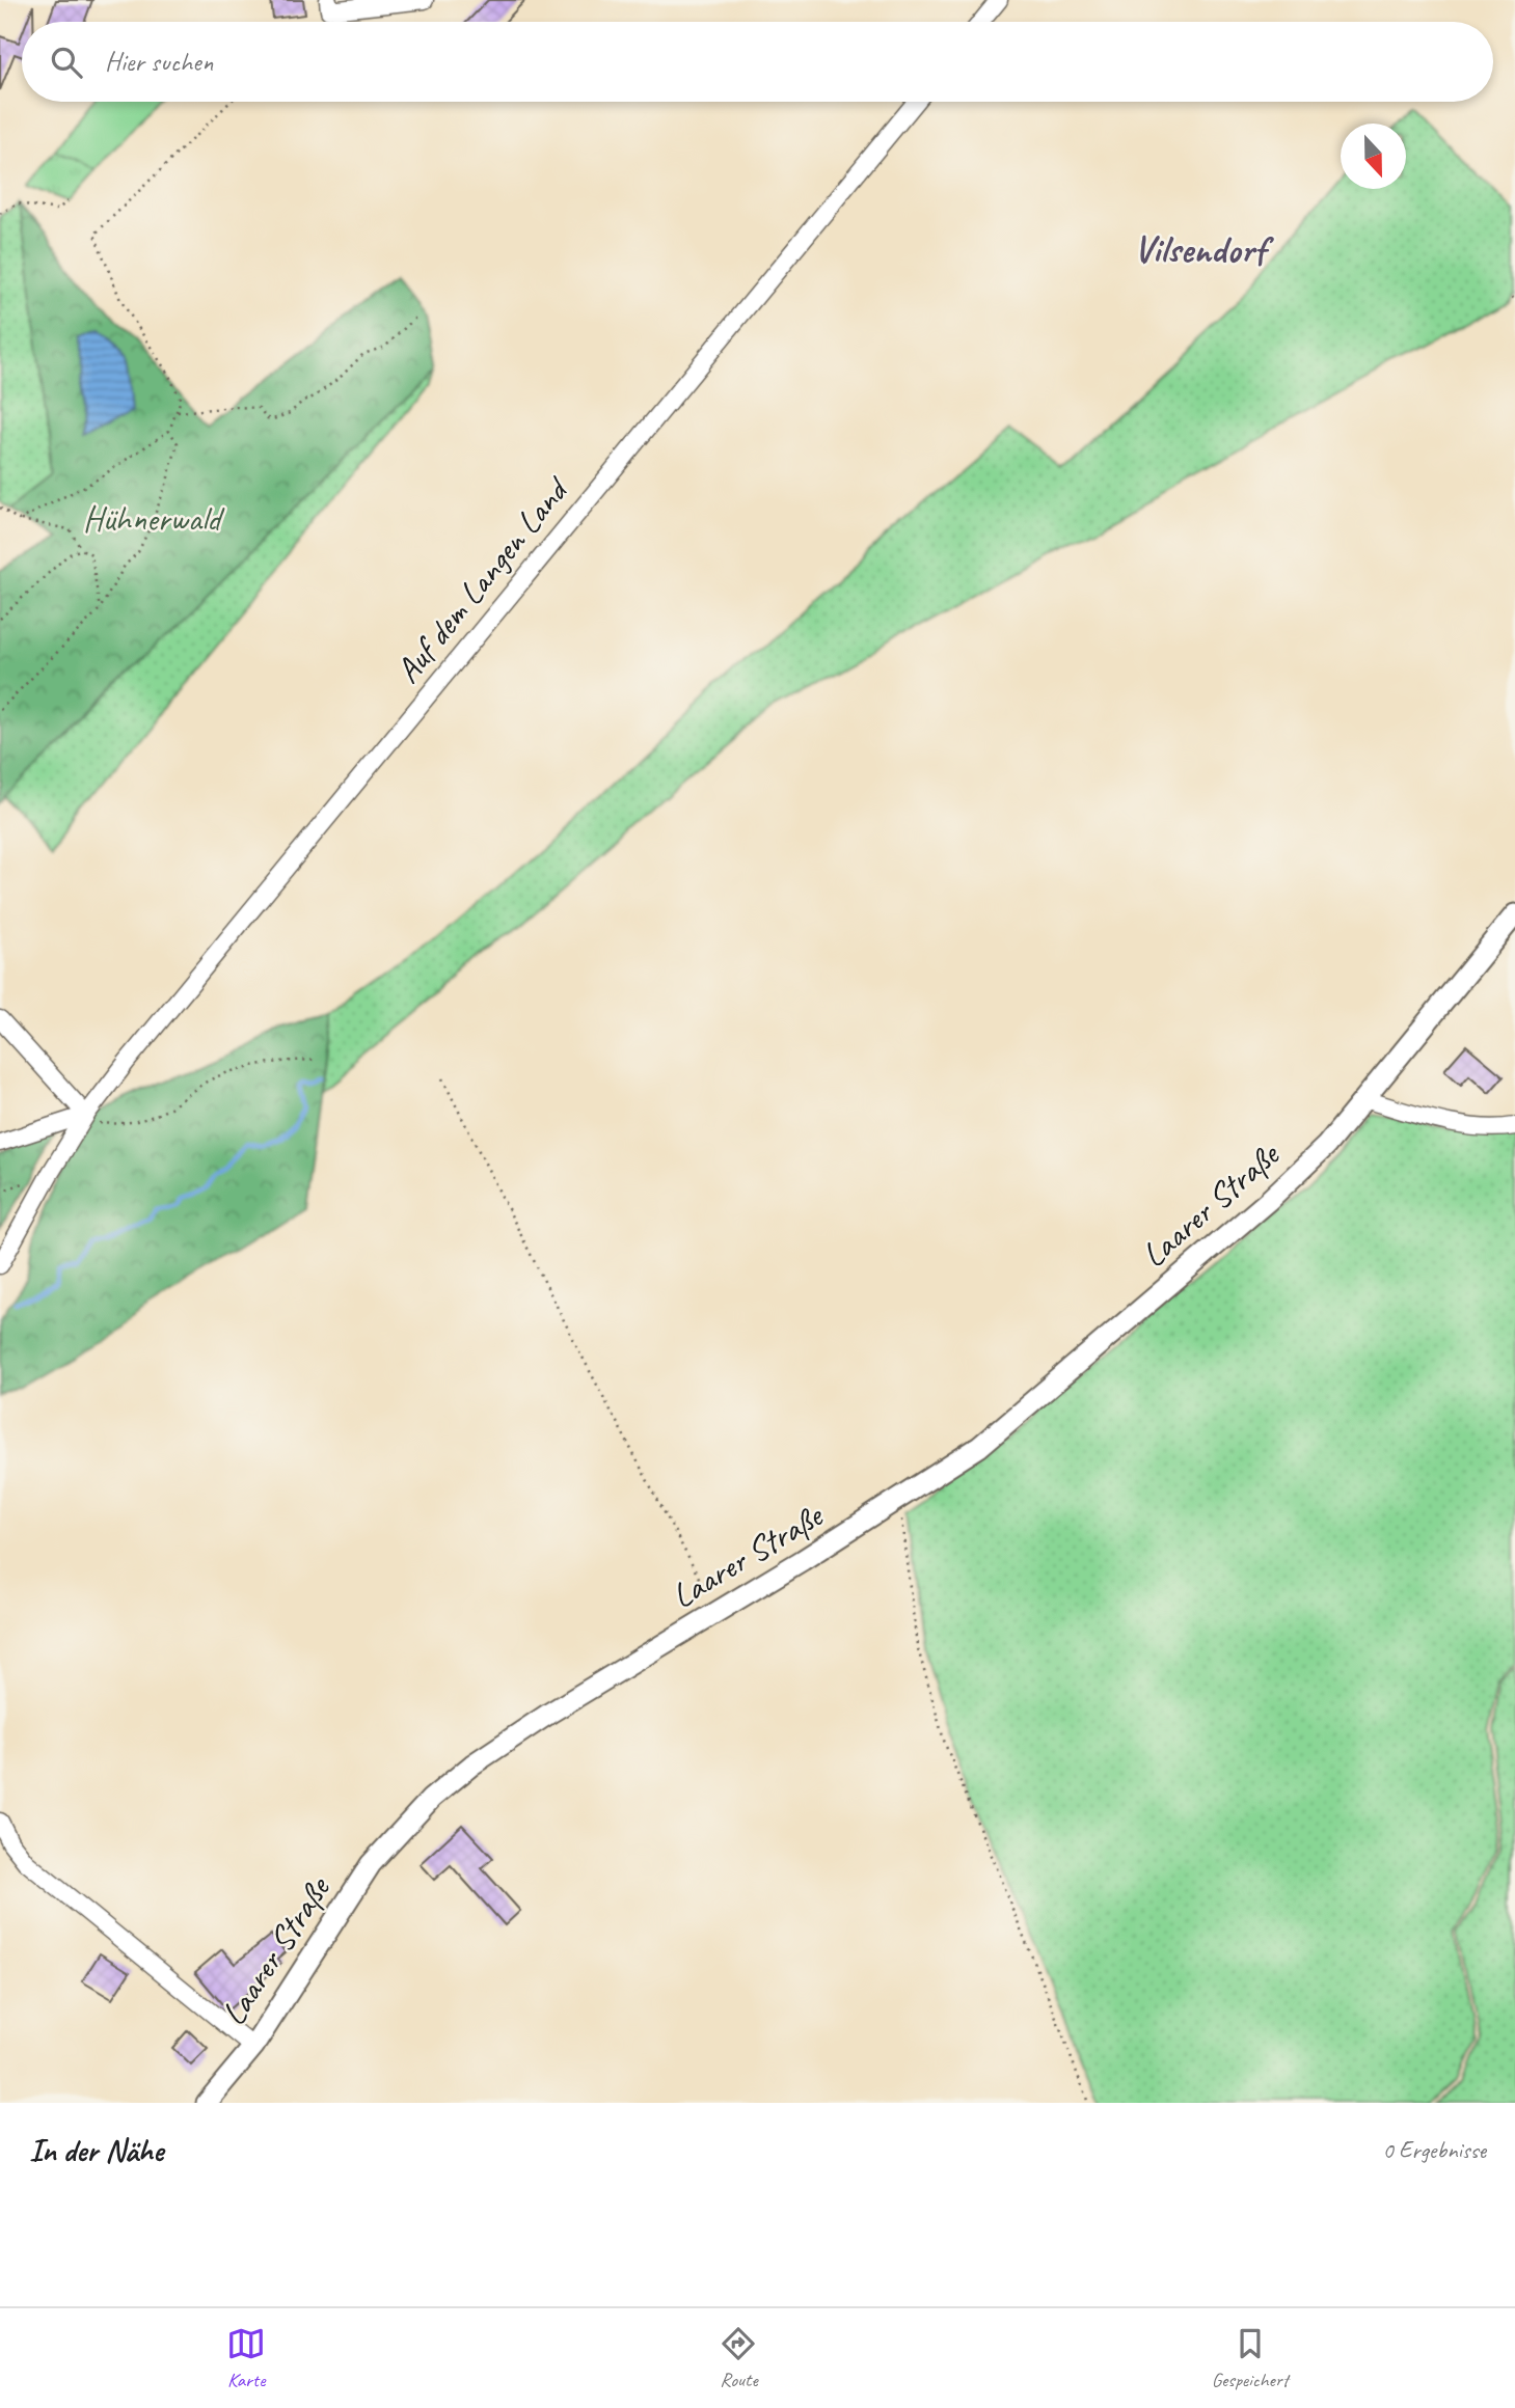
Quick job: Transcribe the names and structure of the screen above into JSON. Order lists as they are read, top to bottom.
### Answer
{
  "streets": {
    "street": ["Auf dem Langen Land", "Laarer Straße"]
  },
  "districts": ["Vilsendorf"],
  "parks": ["Hühnerwald"],
  "north": "bottom",
  "page": {
    "search": "Hier suchen",
    "heading": ["In der Nähe", "0 Ergebnisse"],
    "nav": ["Karte", "Route", "Gespeichert"]
  }
}
